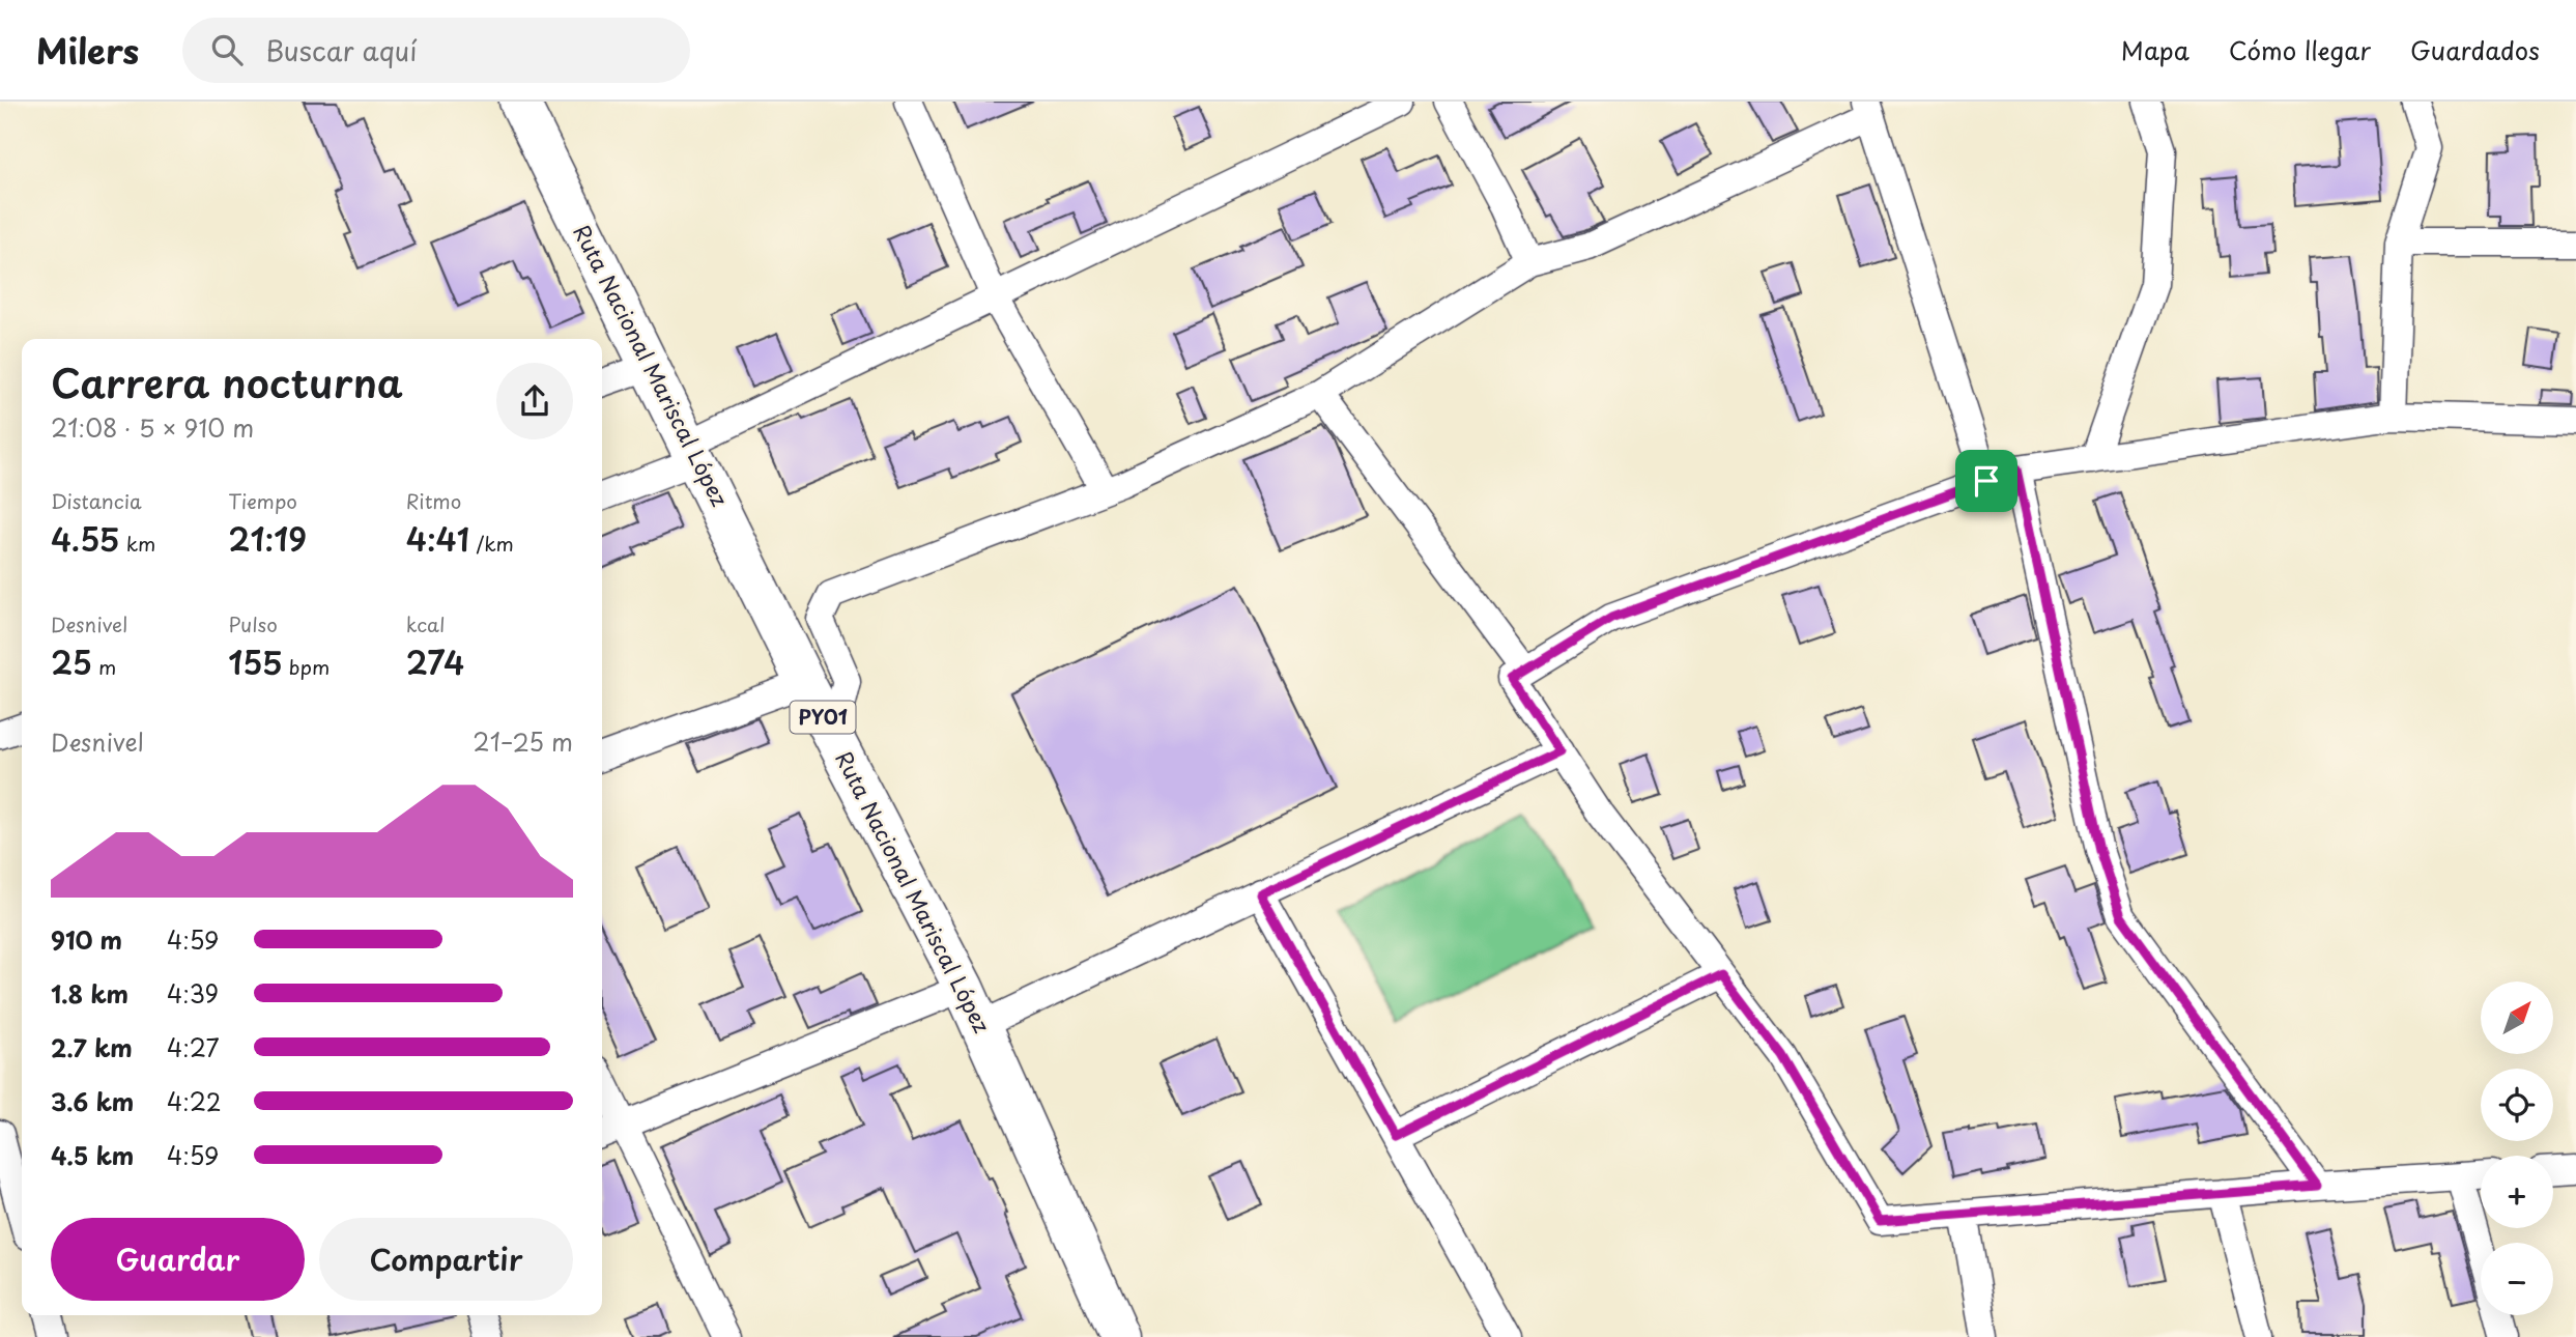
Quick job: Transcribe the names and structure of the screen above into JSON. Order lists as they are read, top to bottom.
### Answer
{
  "streets": {
    "highway": ["Ruta Nacional Mariscal López", "PY01"]
  },
  "north": "top right",
  "page": {
    "header": "Milers",
    "search": "Buscar aquí",
    "nav": ["Mapa", "Cómo llegar", "Guardados"],
    "heading": ["Carrera nocturna", "21:08 · 5 × 910 m"],
    "stats": [
      ["Distancia", "4.55 km"],
      ["Tiempo", "21:19"],
      ["Ritmo", "4:41 /km"],
      ["Desnivel", "25 m"],
      ["Pulso", "155 bpm"],
      ["kcal", "274"]
    ],
    "chart": ["Desnivel", "21–25 m"],
    "list": [
      {
        "name": "910 m",
        "note": "4:59"
      },
      {
        "name": "1.8 km",
        "note": "4:39"
      },
      {
        "name": "2.7 km",
        "note": "4:27"
      },
      {
        "name": "3.6 km",
        "note": "4:22"
      },
      {
        "name": "4.5 km",
        "note": "4:59"
      }
    ],
    "map_buttons": ["+", "−"],
    "buttons": ["Guardar", "Compartir"]
  }
}
